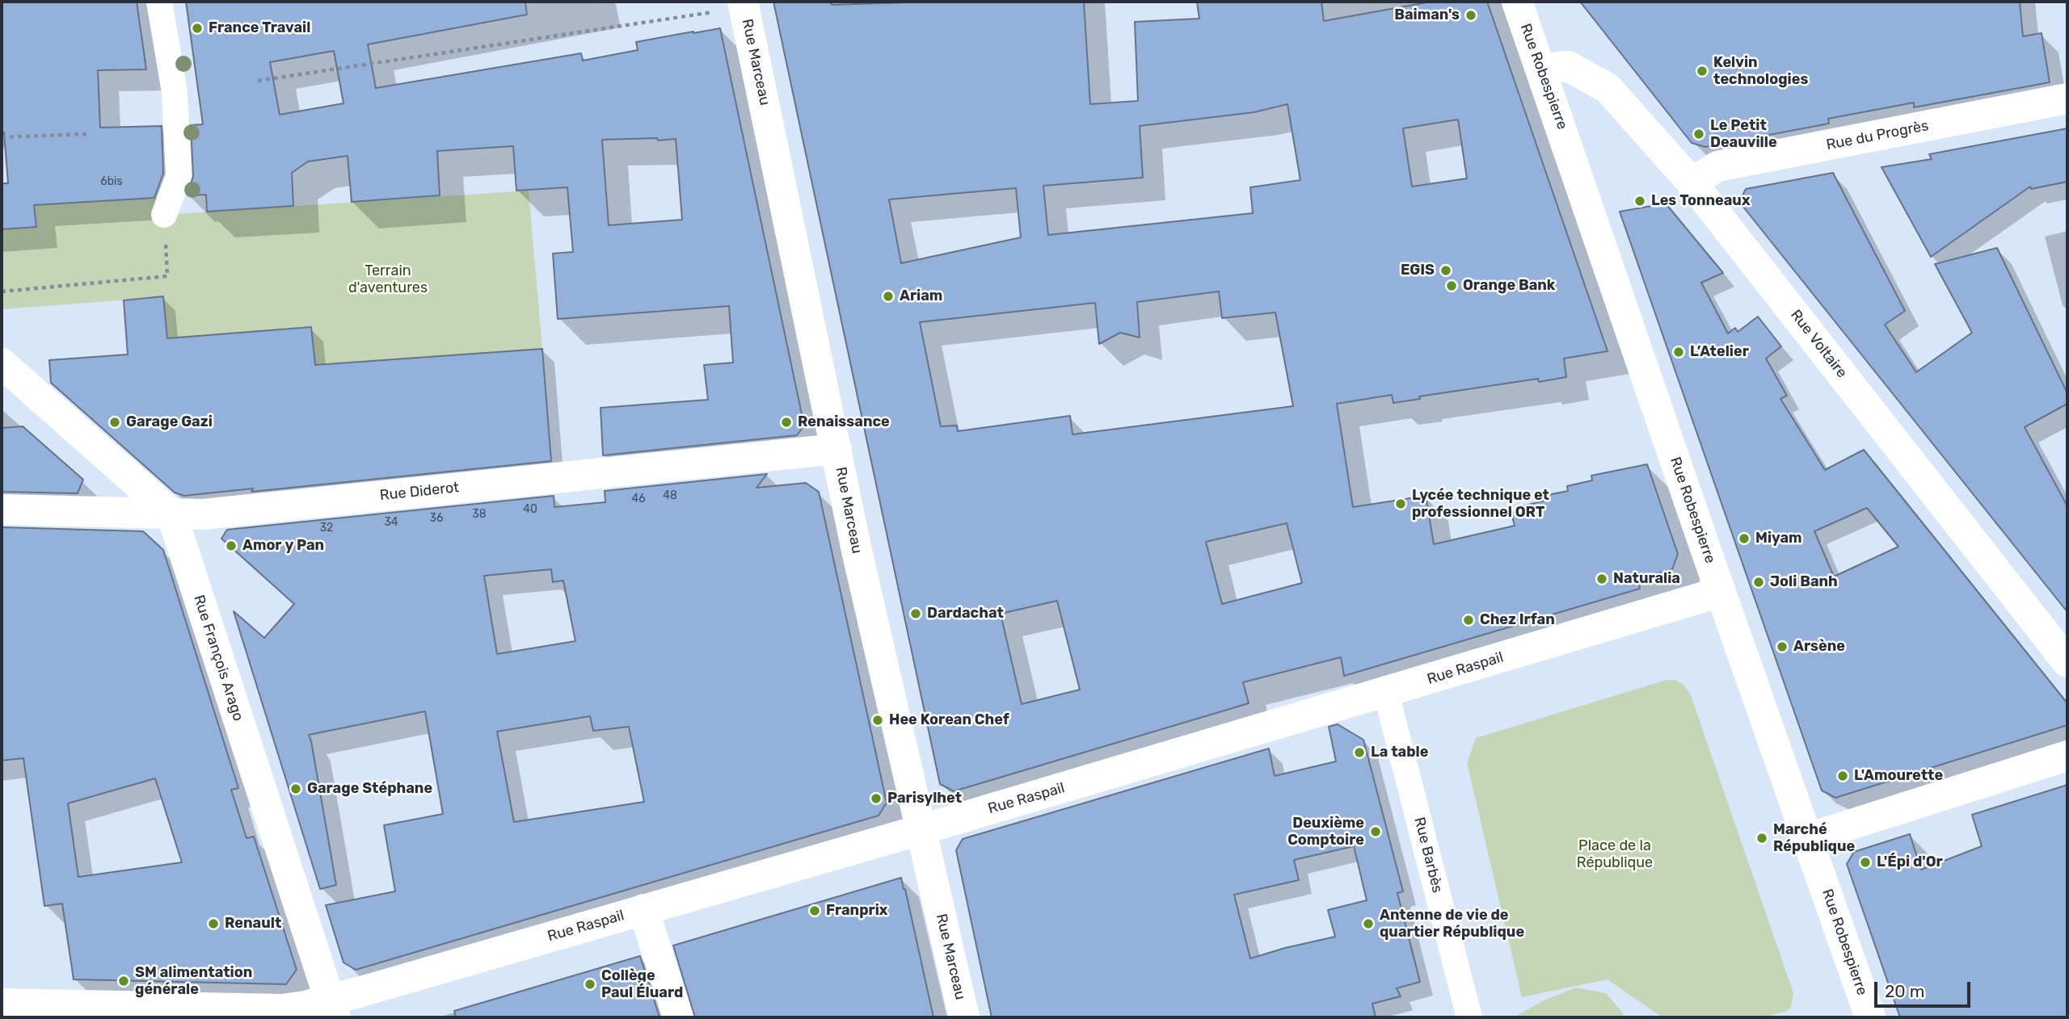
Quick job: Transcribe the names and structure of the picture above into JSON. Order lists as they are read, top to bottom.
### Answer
{
  "streets": {
    "street": [
      "Rue Marceau",
      "Rue Robespierre",
      "Rue du Progrès",
      "Rue Voltaire",
      "Rue Diderot",
      "Rue François Arago",
      "Rue Raspail",
      "Rue Barbès"
    ]
  },
  "crossings": [
    ["Rue Marceau", "Rue Diderot"],
    ["Rue Marceau", "Rue Raspail"],
    ["Rue Robespierre", "Rue Voltaire"],
    ["Rue Robespierre", "Rue Raspail"],
    ["Rue du Progrès", "Rue Voltaire"],
    ["Rue Diderot", "Rue François Arago"],
    ["Rue François Arago", "Rue Raspail"],
    ["Rue Raspail", "Rue Barbès"]
  ],
  "parks": ["Terrain d'aventures", "Place de la République"],
  "places": [
    "Baiman's",
    "France Travail",
    "Kelvin technologies",
    "Le Petit Deauville",
    "Les Tonneaux",
    "EGIS",
    "Orange Bank",
    "Ariam",
    "L’Atelier",
    "Garage Gazi",
    "Renaissance",
    "Lycée technique et professionnel ORT",
    "Miyam",
    "Amor y Pan",
    "Naturalia",
    "Joli Banh",
    "Dardachat",
    "Chez Irfan",
    "Arsène",
    "Hee Korean Chef",
    "La table",
    "L'Amourette",
    "Garage Stéphane",
    "Parisylhet",
    "Deuxième Comptoire",
    "Marché République",
    "L'Épi d'Or",
    "Franprix",
    "Renault",
    "Antenne de vie de quartier République",
    "SM alimentation générale",
    "Collège Paul Éluard"
  ],
  "house_numbers": [
    "6bis",
    "48",
    "46",
    "40",
    "38",
    "36",
    "34",
    "32"
  ],
  "scale_bar": "20 m"
}
